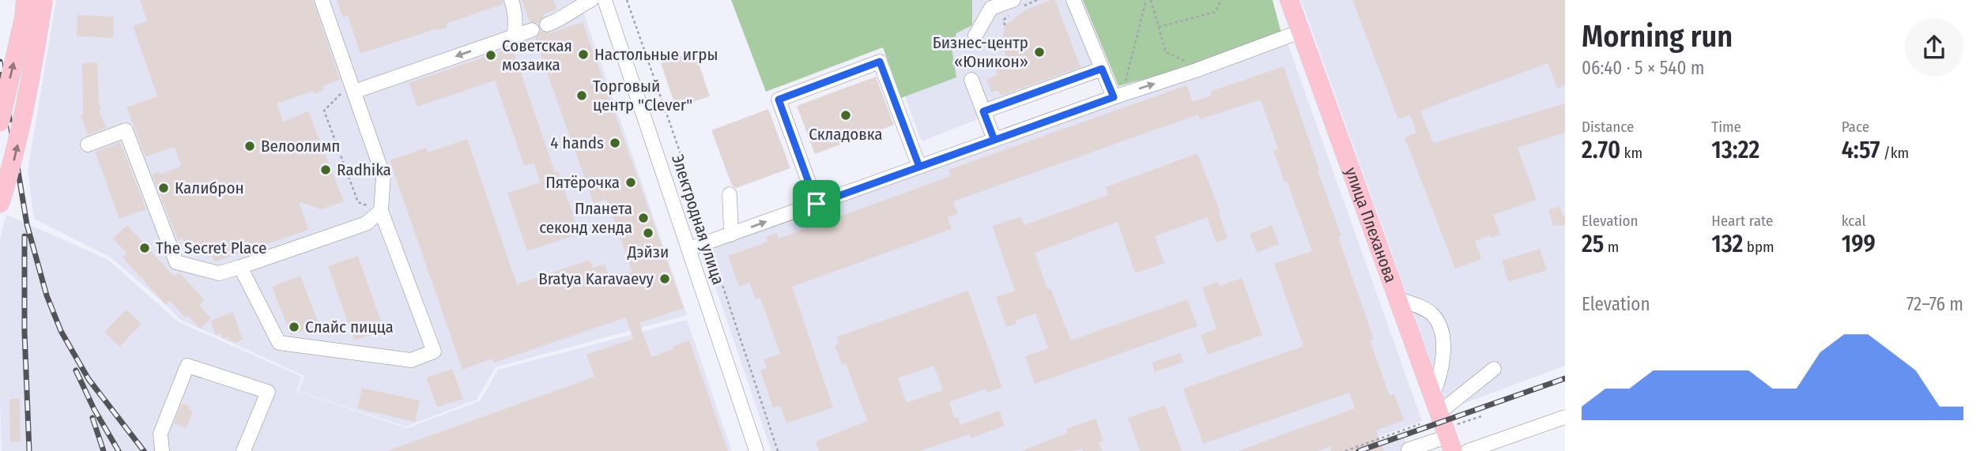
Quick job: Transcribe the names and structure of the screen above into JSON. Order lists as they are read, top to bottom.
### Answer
{
  "streets": {
    "main road": ["улица Плеханова"],
    "street": ["Электродная улица"]
  },
  "places": [
    "Бизнес-центр «Юникон»",
    "Настольные игры",
    "Советская мозаика",
    "Торговый центр \"Clever\"",
    "Складовка",
    "4 hands",
    "Велоолимп",
    "Radhika",
    "Пятёрочка",
    "Калиброн",
    "Планета секонд хенда",
    "Дэйзи",
    "The Secret Place",
    "Bratya Karavaevy",
    "Слайс пицца"
  ],
  "page": {
    "heading": ["Morning run", "06:40 · 5 × 540 m"],
    "stats": [
      ["Distance", "2.70 km"],
      ["Time", "13:22"],
      ["Pace", "4:57 /km"],
      ["Elevation", "25 m"],
      ["Heart rate", "132 bpm"],
      ["kcal", "199"]
    ],
    "chart": ["Elevation", "72–76 m"]
  }
}
